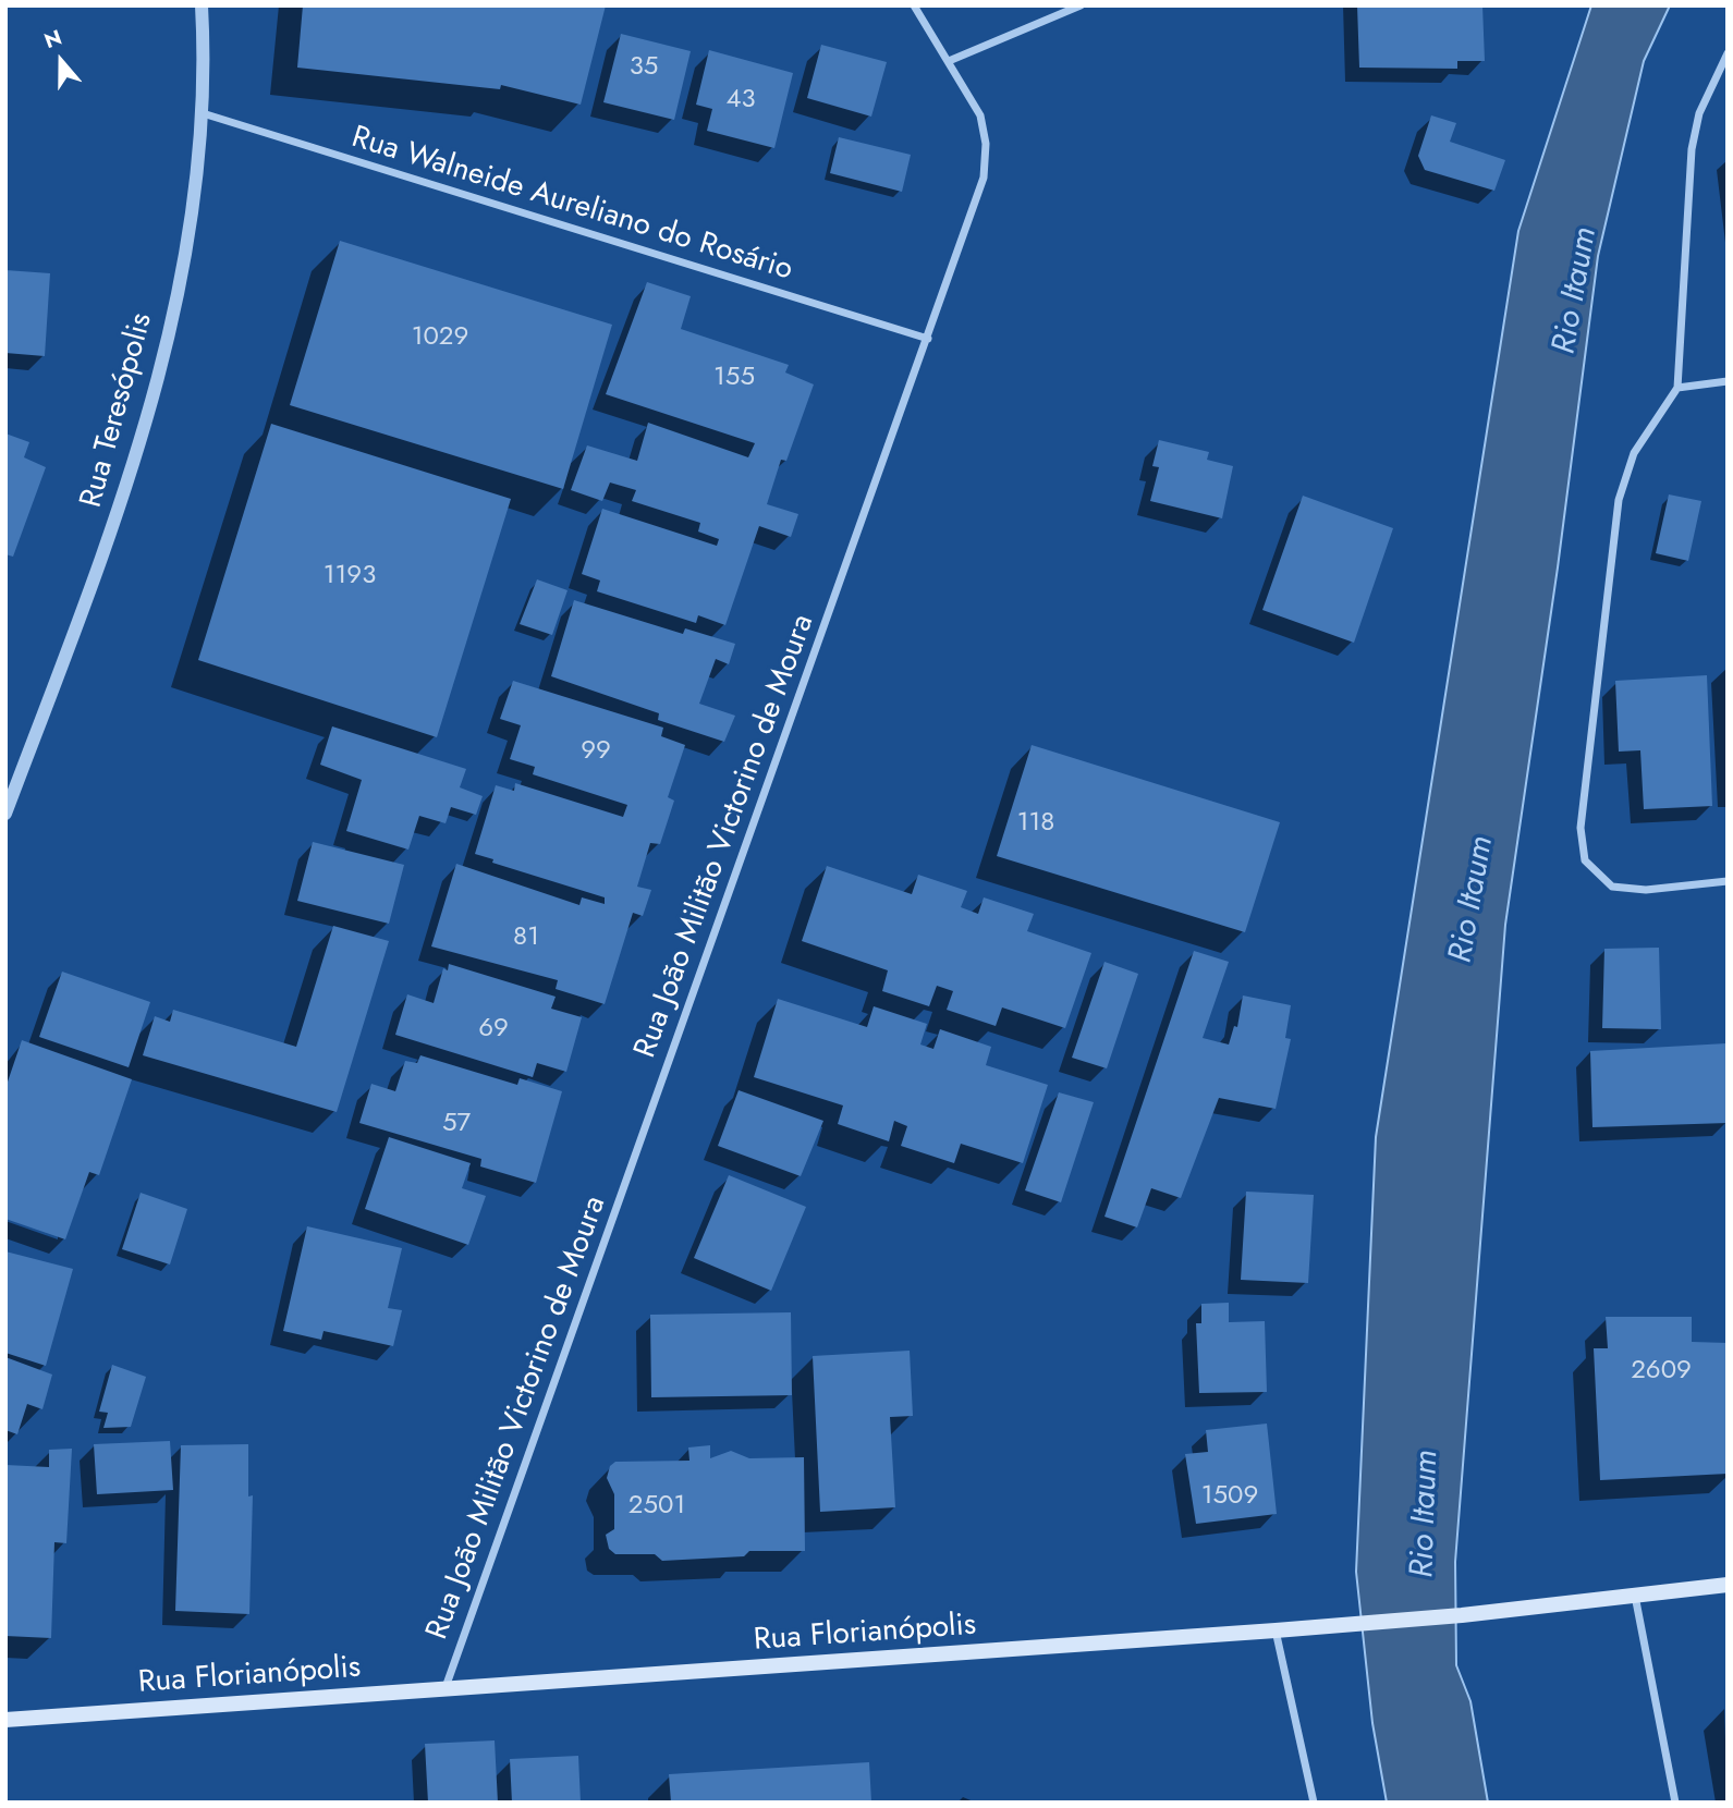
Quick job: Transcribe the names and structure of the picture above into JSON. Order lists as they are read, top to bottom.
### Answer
{
  "streets": {
    "main road": ["Rua Florianópolis"],
    "street": ["Rua Walneide Aureliano do Rosário", "Rua Teresópolis", "Rua João Militão Victorino de Moura"]
  },
  "crossings": [
    ["Rua Walneide Aureliano do Rosário", "Rua Teresópolis"],
    ["Rua Walneide Aureliano do Rosário", "Rua João Militão Victorino de Moura"],
    ["Rua João Militão Victorino de Moura", "Rua Florianópolis"]
  ],
  "water": ["Rio Itaum"],
  "house_numbers": [
    "35",
    "43",
    "1029",
    "155",
    "1193",
    "99",
    "118",
    "81",
    "69",
    "57",
    "2609",
    "1509",
    "2501"
  ],
  "north": "top"
}
